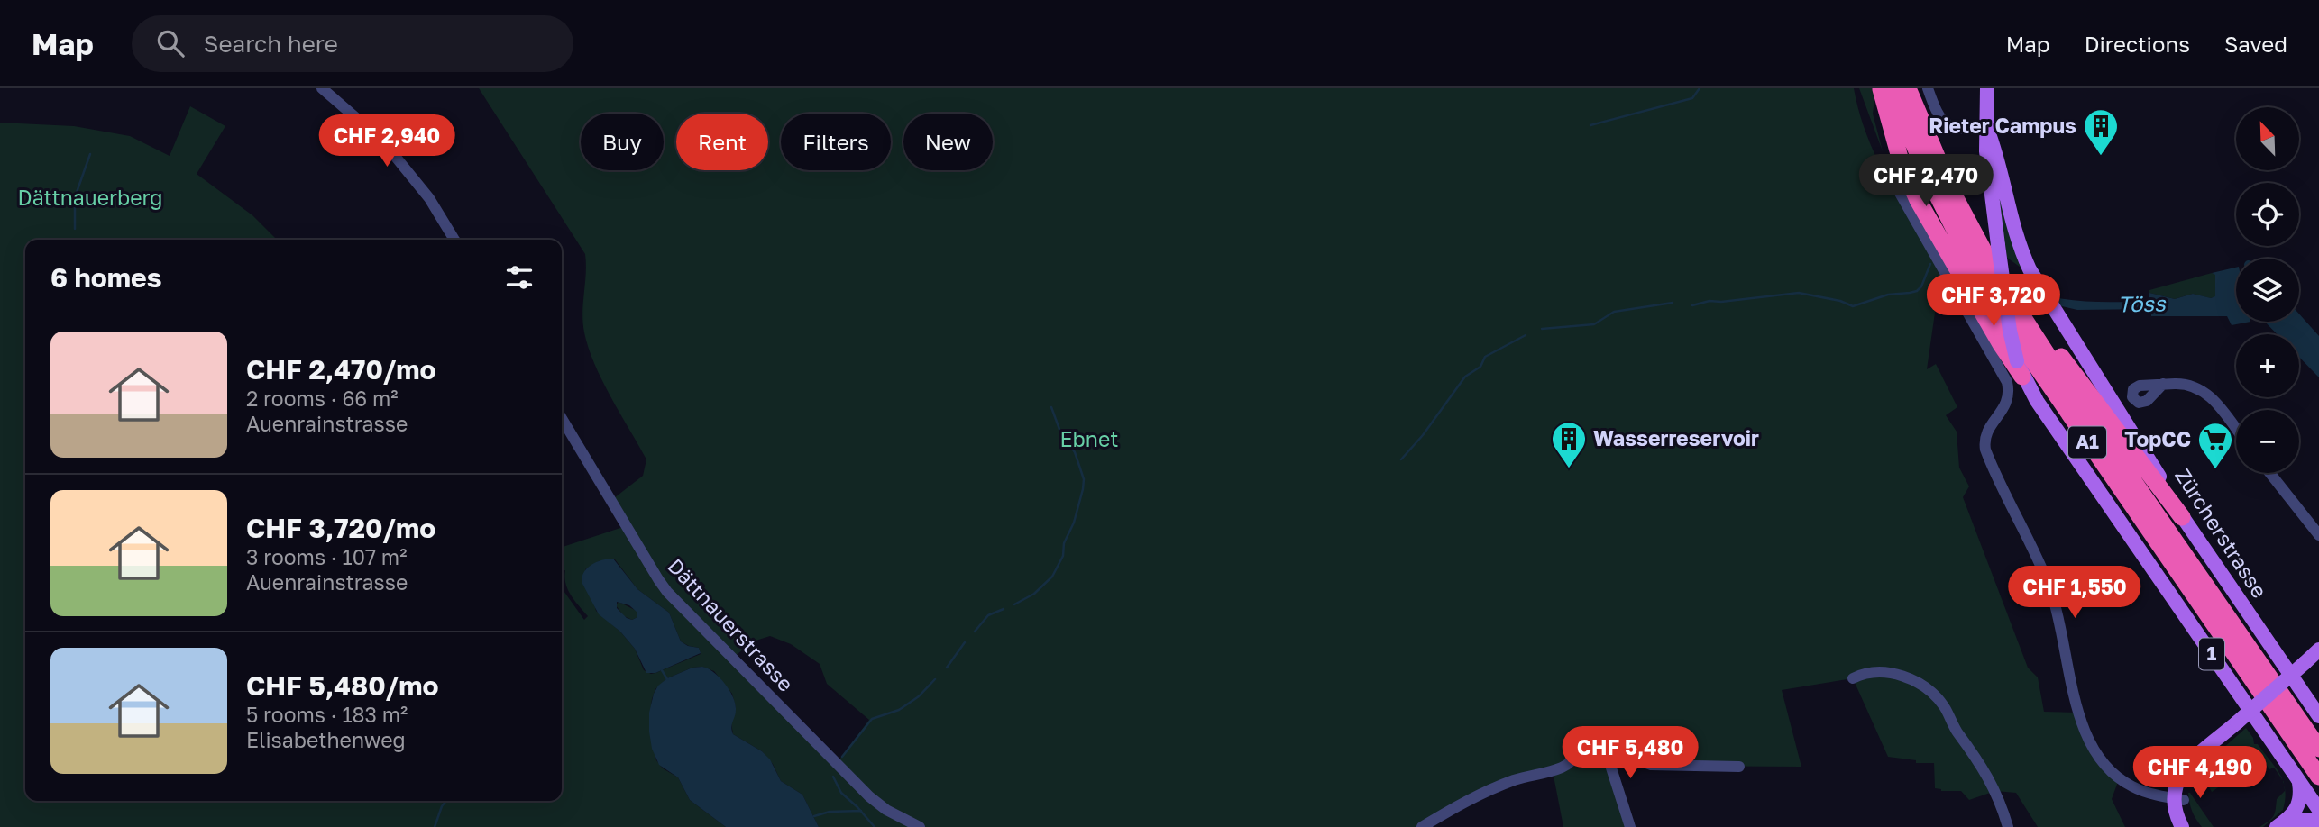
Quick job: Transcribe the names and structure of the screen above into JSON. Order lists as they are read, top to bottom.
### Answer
{
  "streets": {
    "highway": ["A1"],
    "main road": ["Zürcherstrasse", "1"],
    "street": ["Dättnauerstrasse"]
  },
  "crossings": [
    ["A1", "Zürcherstrasse"]
  ],
  "water": ["Töss"],
  "parks": ["Dättnauerberg", "Ebnet"],
  "places": {
    "building": ["Rieter Campus", "Wasserreservoir"],
    "supermarket": ["TopCC"]
  },
  "north": "top left",
  "page": {
    "header": "Map",
    "search": "Search here",
    "nav": ["Map", "Directions", "Saved"],
    "map_buttons": ["+", "−"],
    "chip": [
      "Buy",
      "Rent",
      "Filters",
      "New"
    ],
    "price": [
      "CHF 2,940",
      "CHF 2,470",
      "CHF 3,720",
      "CHF 1,550",
      "CHF 5,480",
      "CHF 4,190"
    ],
    "heading": "6 homes",
    "list": [
      {
        "name": "CHF 2,470/mo",
        "note": "2 rooms · 66 m² · Auenrainstrasse"
      },
      {
        "name": "CHF 3,720/mo",
        "note": "3 rooms · 107 m² · Auenrainstrasse"
      },
      {
        "name": "CHF 5,480/mo",
        "note": "5 rooms · 183 m² · Elisabethenweg"
      }
    ]
  }
}
